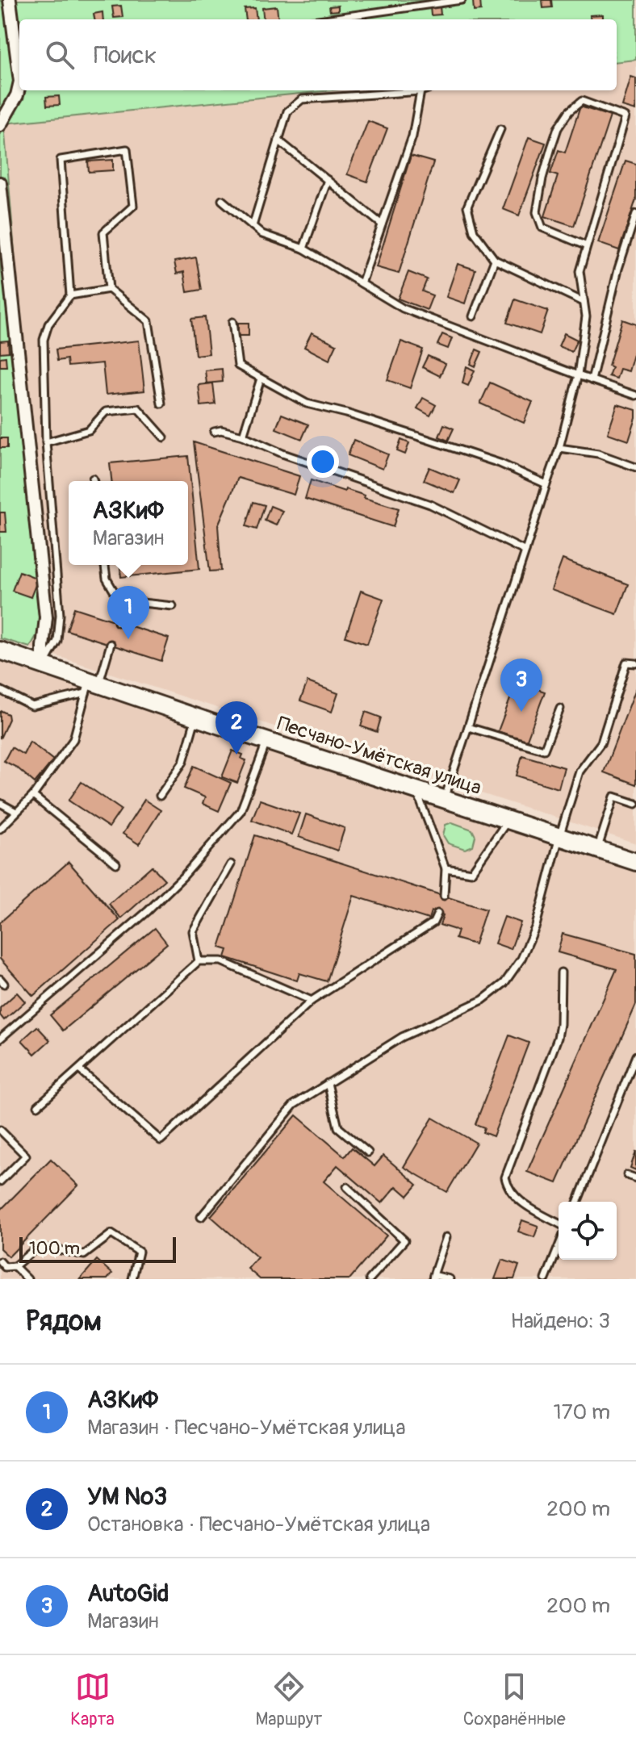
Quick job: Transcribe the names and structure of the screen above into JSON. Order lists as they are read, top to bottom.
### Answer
{
  "streets": {
    "main road": ["Песчано-Умётская улица"]
  },
  "scale_bar": "100 m",
  "page": {
    "search": "Поиск",
    "popup": ["АЗКиФ", "Магазин"],
    "pins": ["1", "3", "2"],
    "scale": "100 m",
    "heading": ["Рядом", "Найдено: 3"],
    "list": [
      {
        "mark": "1",
        "name": "АЗКиФ",
        "note": "Магазин · Песчано-Умётская улица",
        "value": "170 m"
      },
      {
        "mark": "2",
        "name": "УМ №3",
        "note": "Остановка · Песчано-Умётская улица",
        "value": "200 m"
      },
      {
        "mark": "3",
        "name": "AutoGid",
        "note": "Магазин",
        "value": "200 m"
      }
    ],
    "nav": ["Карта", "Маршрут", "Сохранённые"]
  }
}
